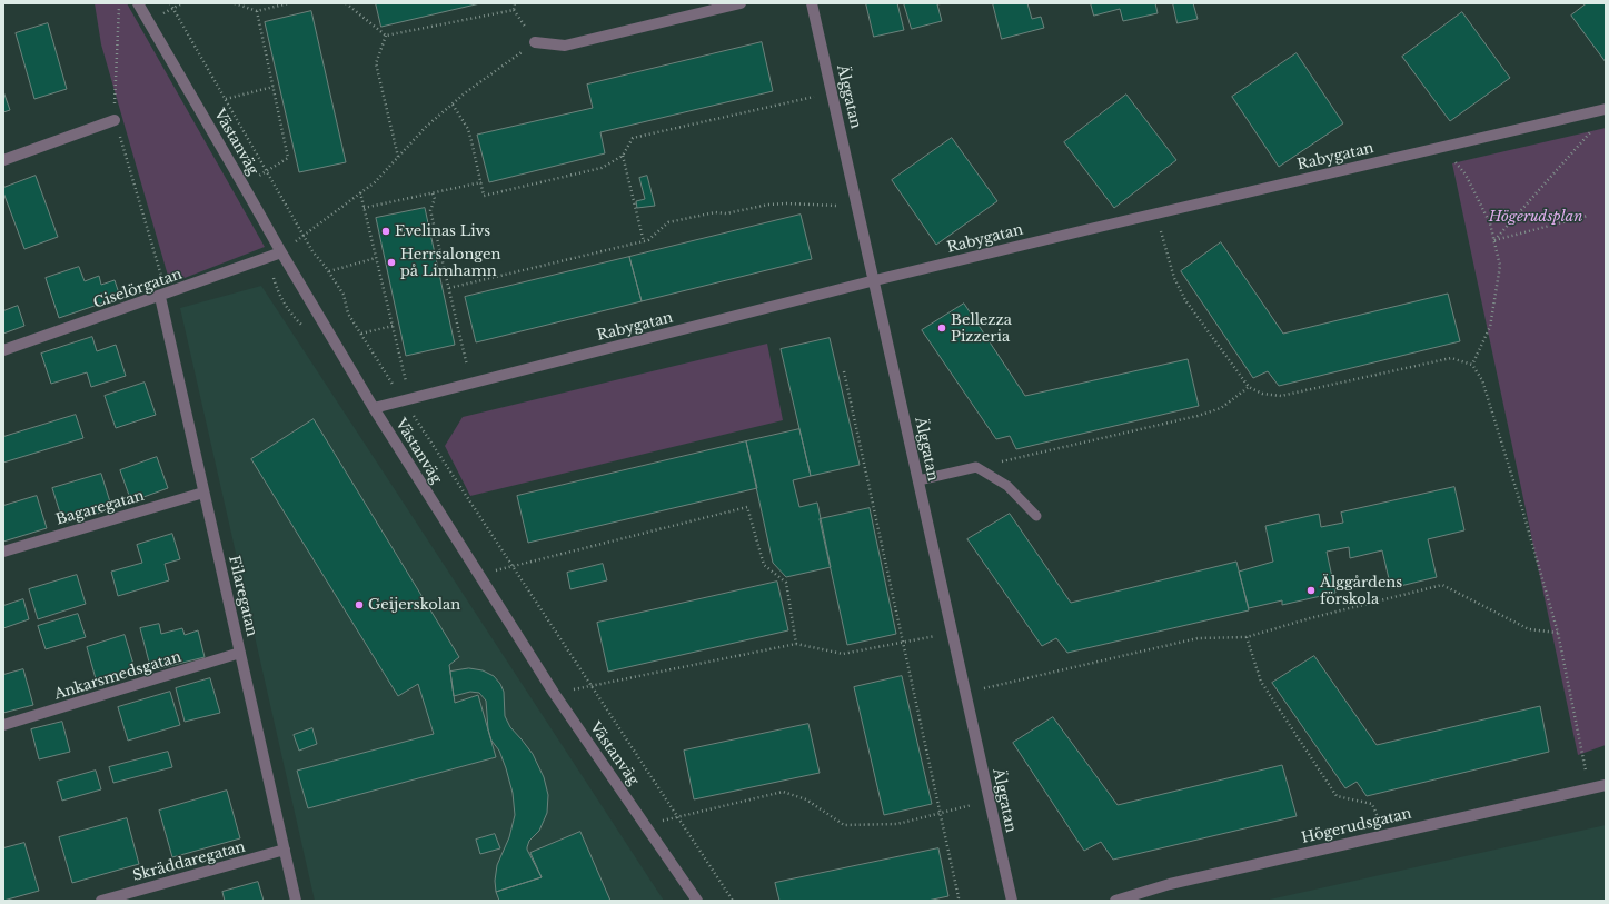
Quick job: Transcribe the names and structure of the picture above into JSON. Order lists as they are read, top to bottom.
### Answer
{
  "streets": {
    "street": [
      "Älggatan",
      "Västanväg",
      "Rabygatan",
      "Ciselörgatan",
      "Bagaregatan",
      "Filaregatan",
      "Ankarsmedsgatan",
      "Högerudsgatan",
      "Skräddaregatan"
    ]
  },
  "crossings": [
    ["Älggatan", "Rabygatan"],
    ["Västanväg", "Rabygatan"],
    ["Västanväg", "Ciselörgatan"],
    ["Ciselörgatan", "Filaregatan"],
    ["Bagaregatan", "Filaregatan"],
    ["Filaregatan", "Ankarsmedsgatan"],
    ["Filaregatan", "Skräddaregatan"]
  ],
  "parks": ["Högerudsplan"],
  "places": [
    "Evelinas Livs",
    "Herrsalongen på Limhamn",
    "Bellezza Pizzeria",
    "Älggårdens förskola",
    "Geijerskolan"
  ]
}
